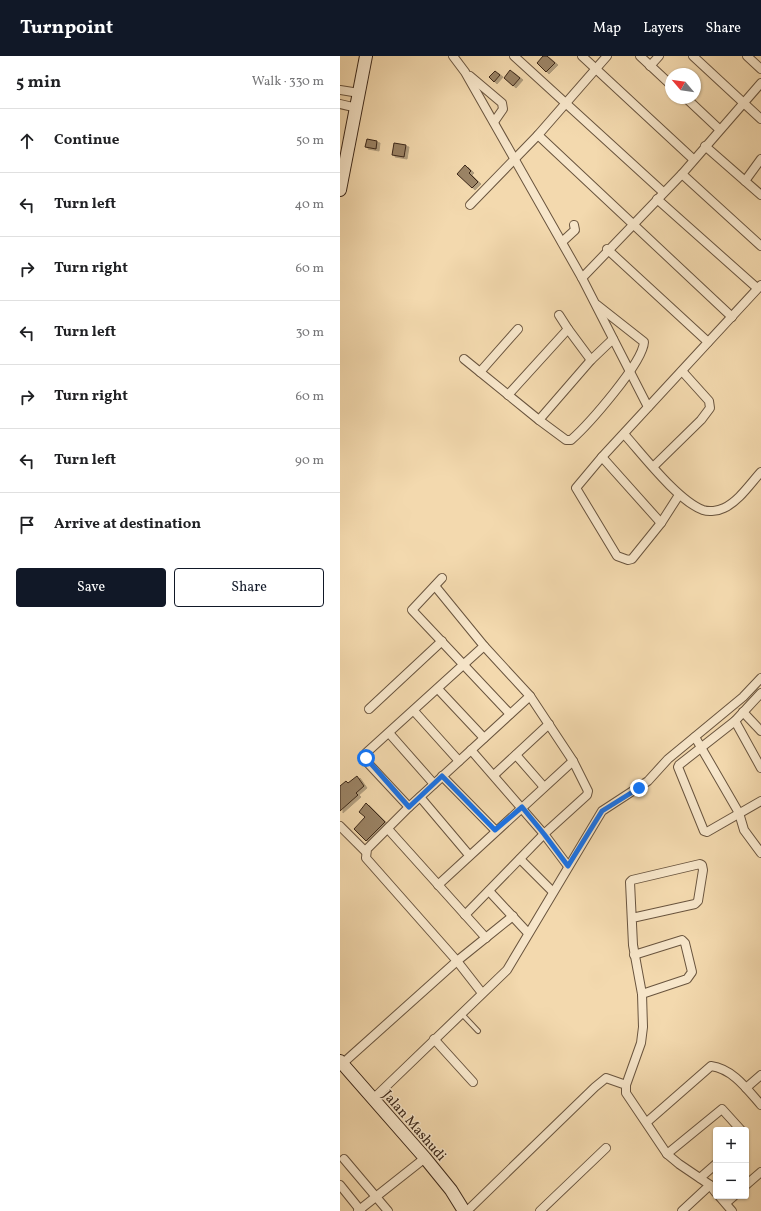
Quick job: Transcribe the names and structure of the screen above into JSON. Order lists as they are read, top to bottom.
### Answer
{
  "streets": {
    "street": ["Jalan Mashudi"]
  },
  "north": "top left",
  "page": {
    "header": "Turnpoint",
    "nav": ["Map", "Layers", "Share"],
    "heading": ["5 min", "Walk · 330 m"],
    "list": [
      ["Continue", "50 m"],
      ["Turn left", "40 m"],
      ["Turn right", "60 m"],
      ["Turn left", "30 m"],
      ["Turn right", "60 m"],
      ["Turn left", "90 m"],
      "Arrive at destination"
    ],
    "buttons": ["Save", "Share"],
    "map_buttons": ["+", "−"]
  }
}
